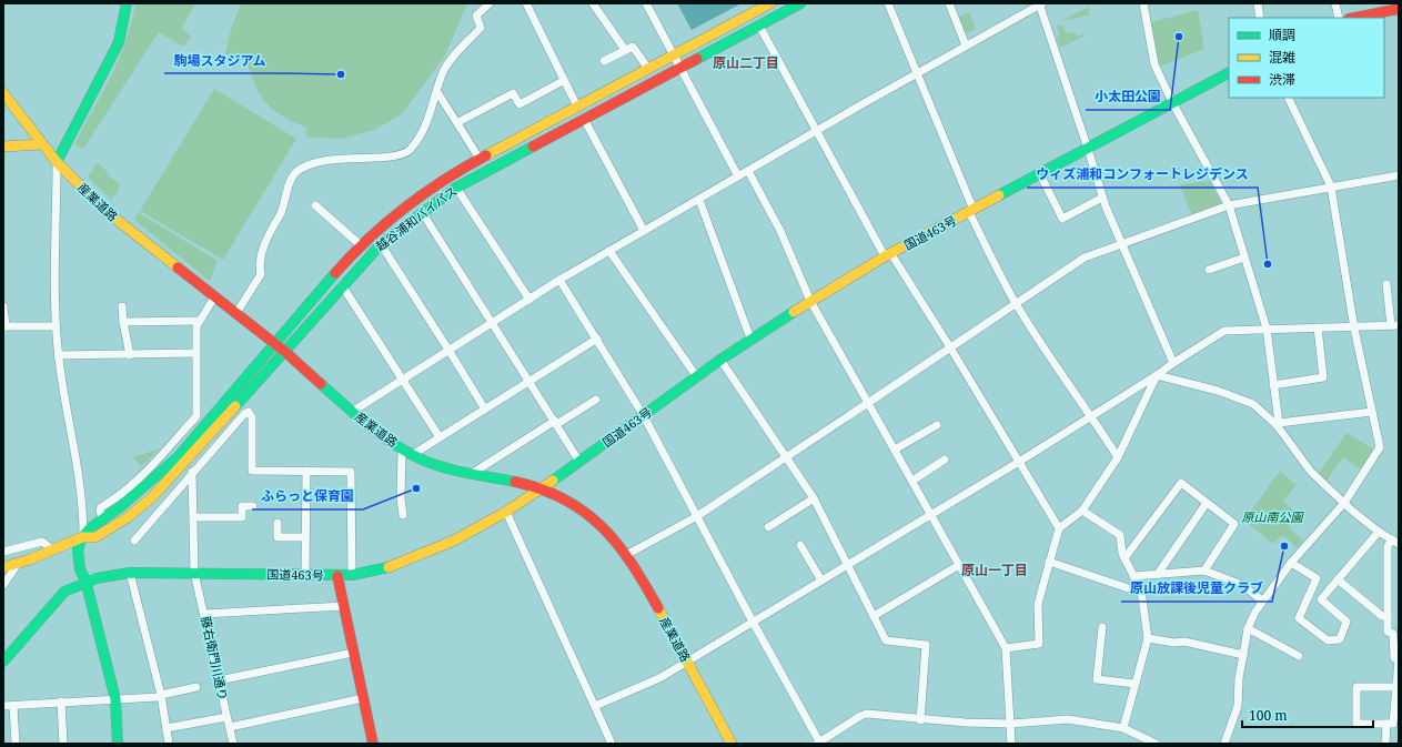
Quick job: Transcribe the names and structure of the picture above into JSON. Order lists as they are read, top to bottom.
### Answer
{
  "streets": {
    "main road": ["産業道路", "越谷浦和バイパス", "国道463号"],
    "street": ["藤右衛門川通り"]
  },
  "crossings": [
    ["産業道路", "越谷浦和バイパス"],
    ["産業道路", "国道463号"],
    ["国道463号", "藤右衛門川通り"]
  ],
  "districts": ["原山二丁目", "原山一丁目"],
  "parks": ["原山南公園"],
  "places": [
    "小太田公園",
    "駒場スタジアム",
    "ウィズ浦和コンフォートレジデンス",
    "ふらっと保育園",
    "原山放課後児童クラブ"
  ],
  "legend": ["順調", "混雑", "渋滞"],
  "scale_bar": "100 m"
}
